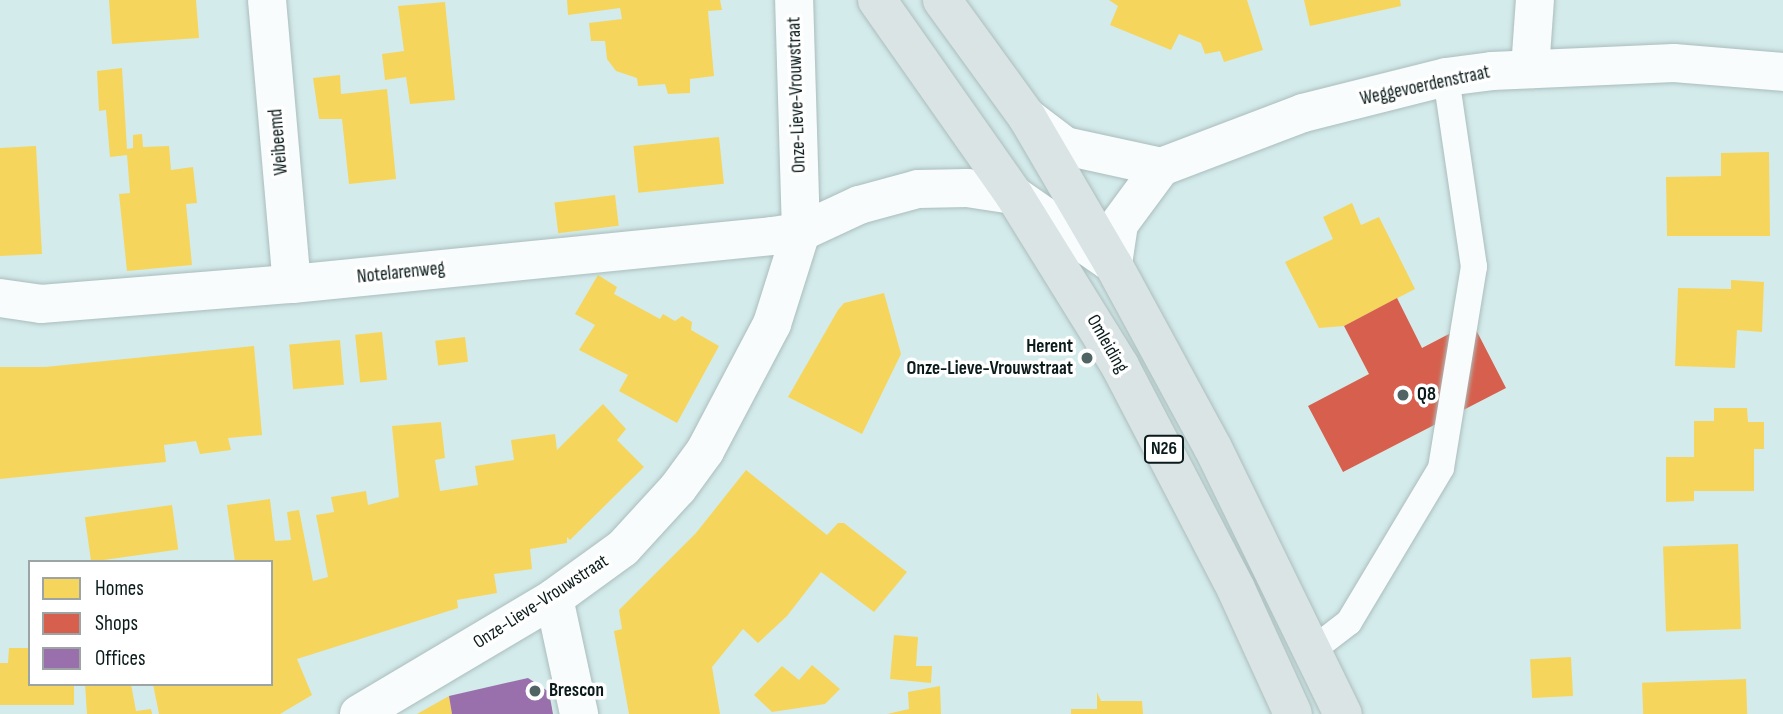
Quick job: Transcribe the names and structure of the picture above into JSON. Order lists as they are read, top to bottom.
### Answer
{
  "streets": {
    "main road": ["Omleiding", "N26"],
    "street": [
      "Weggevoerdenstraat",
      "Onze-Lieve-Vrouwstraat",
      "Weibeemd",
      "Notelarenweg"
    ]
  },
  "crossings": [
    ["Onze-Lieve-Vrouwstraat", "Notelarenweg"],
    ["Weibeemd", "Notelarenweg"]
  ],
  "places": ["Herent Onze-Lieve-Vrouwstraat", "Q8", "Brescon"],
  "legend": ["Homes", "Shops", "Offices"]
}
